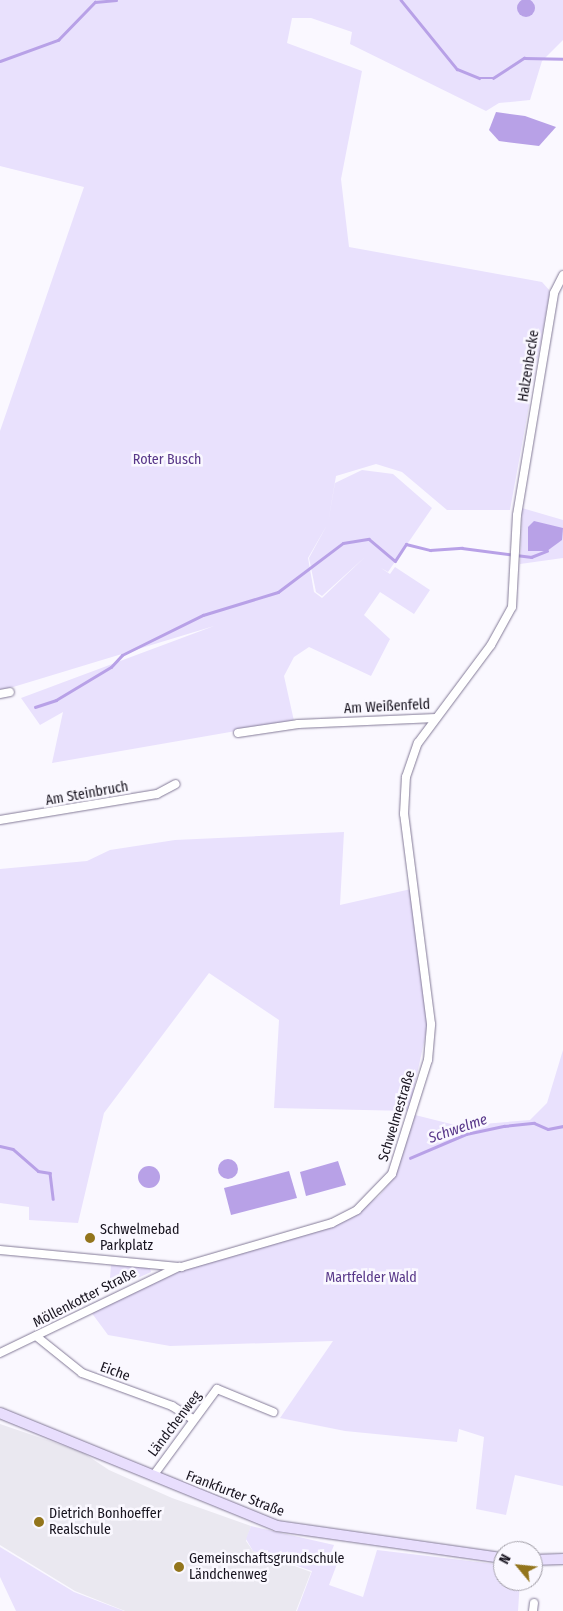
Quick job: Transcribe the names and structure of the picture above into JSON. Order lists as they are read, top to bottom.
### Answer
{
  "streets": {
    "main road": ["Frankfurter Straße"],
    "street": [
      "Halzenbecke",
      "Am Weißenfeld",
      "Am Steinbruch",
      "Schwelmestraße",
      "Möllenkotter Straße",
      "Eiche",
      "Ländchenweg"
    ]
  },
  "crossings": [
    ["Halzenbecke", "Am Weißenfeld"],
    ["Am Weißenfeld", "Schwelmestraße"],
    ["Schwelmestraße", "Möllenkotter Straße"],
    ["Möllenkotter Straße", "Eiche"],
    ["Eiche", "Ländchenweg"],
    ["Ländchenweg", "Frankfurter Straße"]
  ],
  "water": ["Schwelme"],
  "parks": ["Roter Busch", "Martfelder Wald"],
  "places": ["Schwelmebad Parkplatz", "Dietrich Bonhoeffer Realschule", "Gemeinschaftsgrundschule Ländchenweg"],
  "north": "top left"
}
